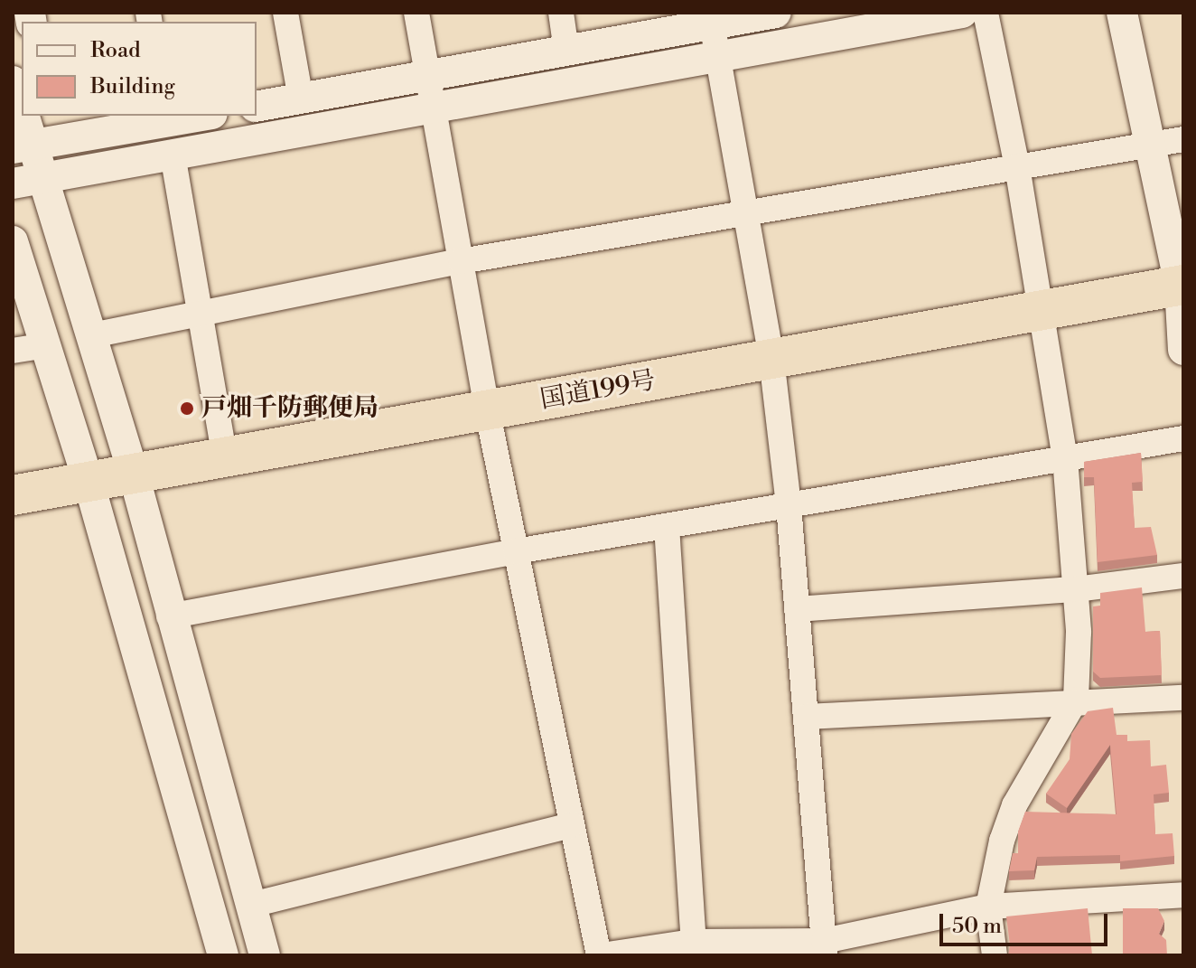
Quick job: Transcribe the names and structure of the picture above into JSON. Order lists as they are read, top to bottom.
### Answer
{
  "streets": {
    "highway": ["国道199号"]
  },
  "places": ["戸畑千防郵便局"],
  "legend": ["Road", "Building"],
  "scale_bar": "50 m"
}
